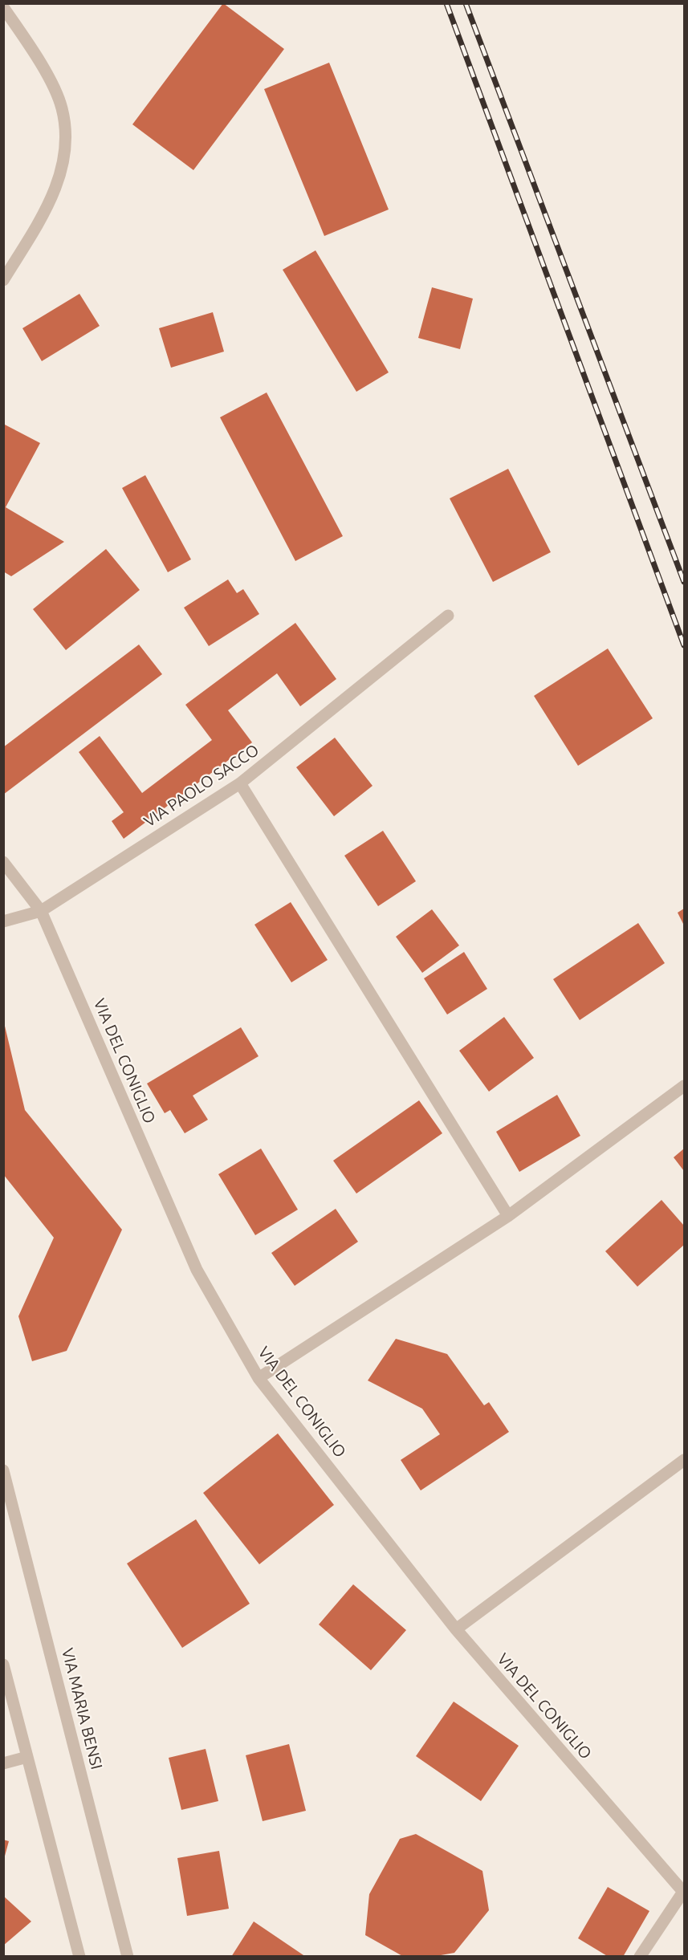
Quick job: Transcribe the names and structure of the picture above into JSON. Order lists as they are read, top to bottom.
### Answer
{
  "streets": {
    "street": ["VIA PAOLO SACCO", "VIA DEL CONIGLIO", "VIA MARIA BENSI"]
  },
  "crossings": [
    ["VIA PAOLO SACCO", "VIA DEL CONIGLIO"]
  ]
}
